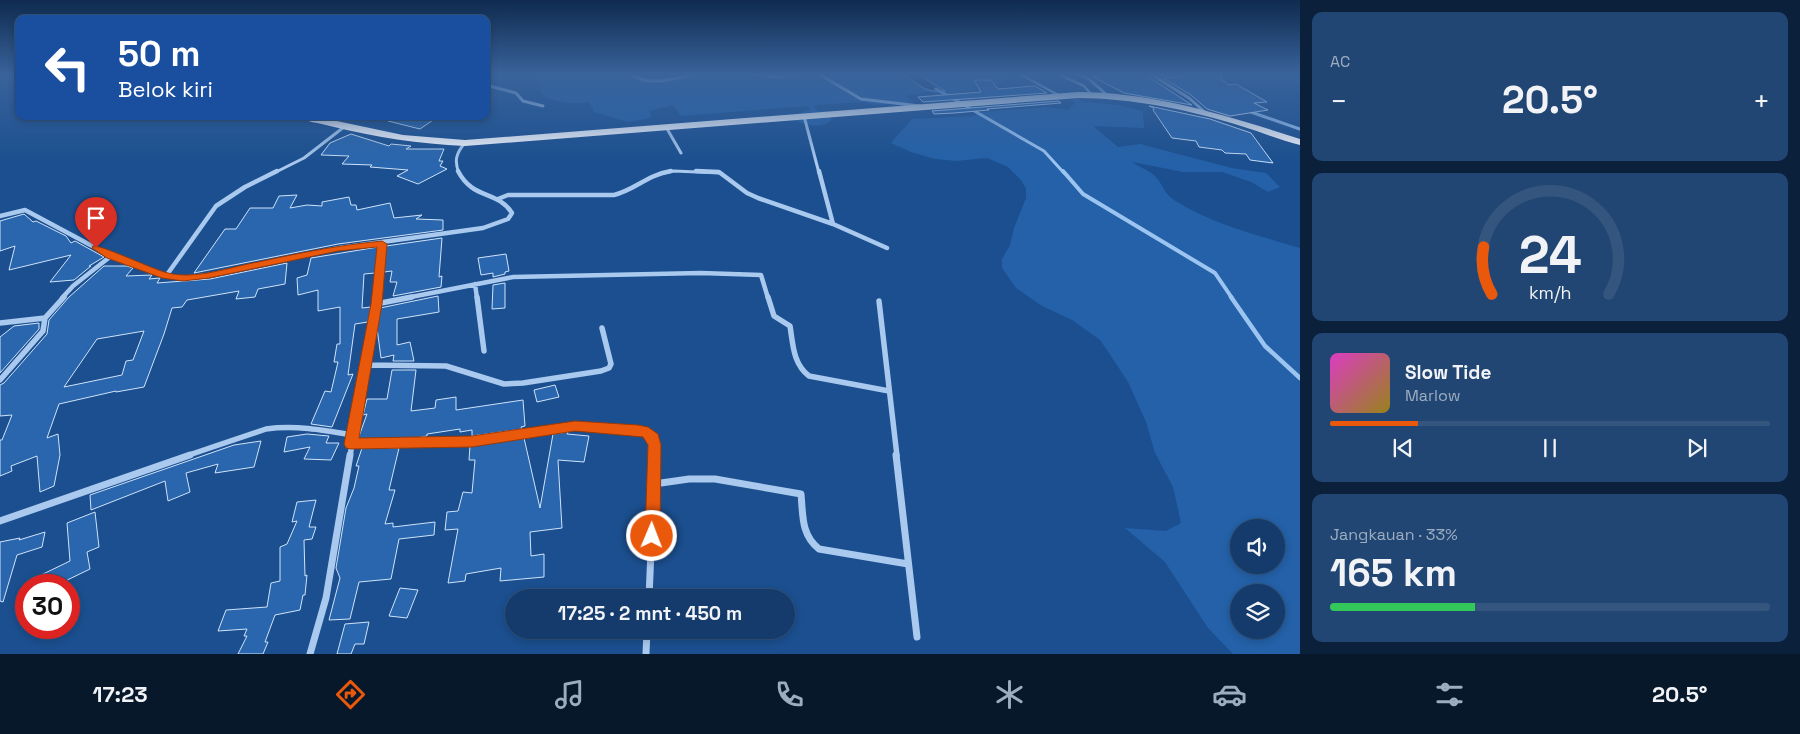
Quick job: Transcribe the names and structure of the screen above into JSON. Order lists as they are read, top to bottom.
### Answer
{
  "page": {
    "tile": [
      "AC",
      ["Jangkauan · 33%", "165 km"]
    ],
    "turn": ["50 m", "Belok kiri"],
    "heat": ["−", "20.5°", "+"],
    "song": ["Slow Tide", "Marlow"],
    "limit": "30",
    "trip": "17:25 · 2 mnt · 450 m",
    "tabs": ["17:23", "20.5°"],
    "gauge": ["24", "km/h"]
  }
}
